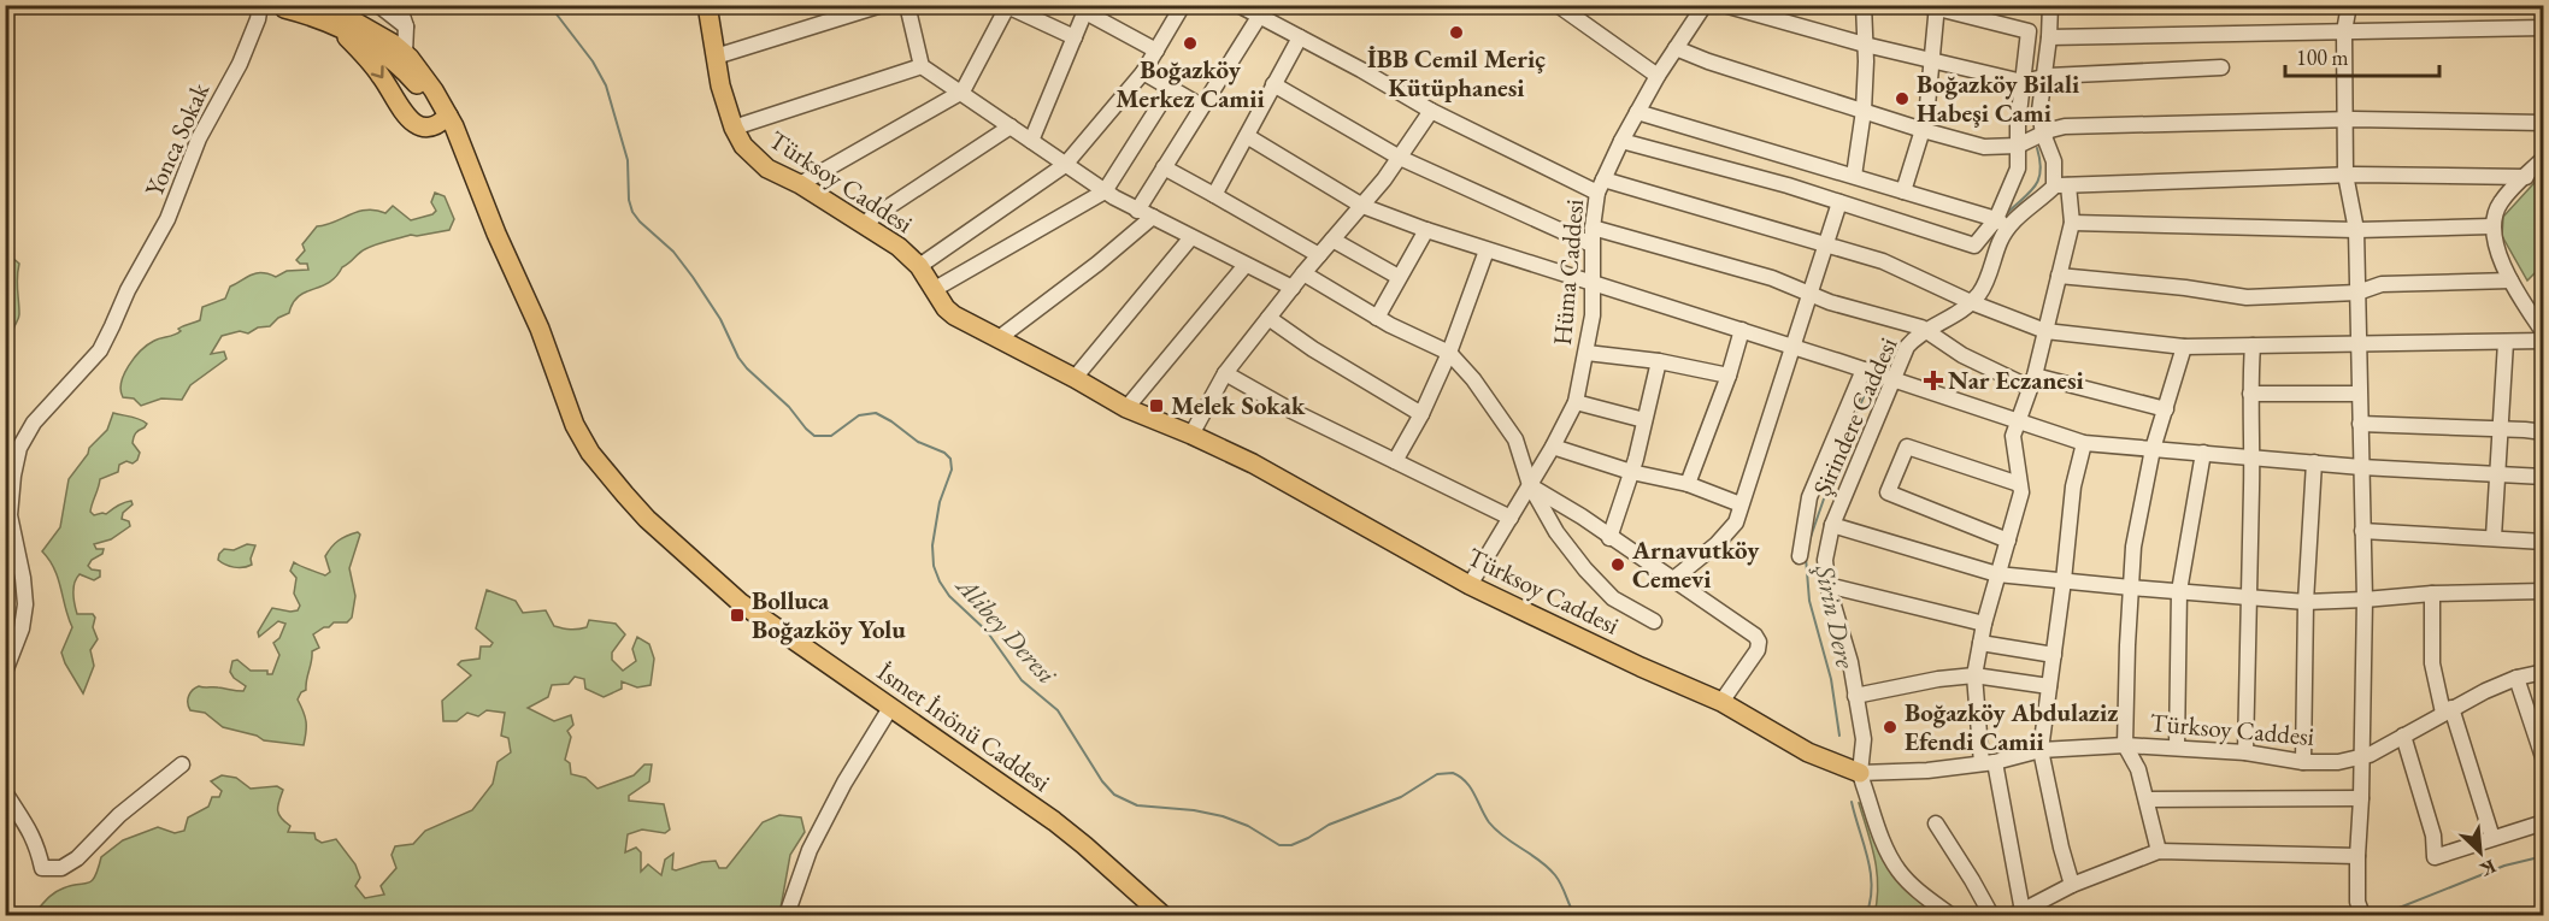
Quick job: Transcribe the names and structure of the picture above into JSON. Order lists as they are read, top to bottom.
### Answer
{
  "streets": {
    "main road": ["Türksoy Caddesi", "İsmet İnönü Caddesi"],
    "street": ["Yonca Sokak", "Hüma Caddesi", "Şirindere Caddesi"]
  },
  "crossings": [
    ["Türksoy Caddesi", "Hüma Caddesi"],
    ["Türksoy Caddesi", "Şirindere Caddesi"]
  ],
  "water": ["Şirin Dere", "Alibey Deresi"],
  "places": {
    "other": [
      "İBB Cemil Meriç Kütüphanesi",
      "Boğazköy Merkez Camii",
      "Boğazköy Bilali Habeşi Cami",
      "Arnavutköy Cemevi",
      "Boğazköy Abdulaziz Efendi Camii"
    ],
    "health": ["Nar Eczanesi"],
    "transit": ["Melek Sokak", "Bolluca Boğazköy Yolu"]
  },
  "scale_bar": "100 m",
  "north": "bottom right"
}
